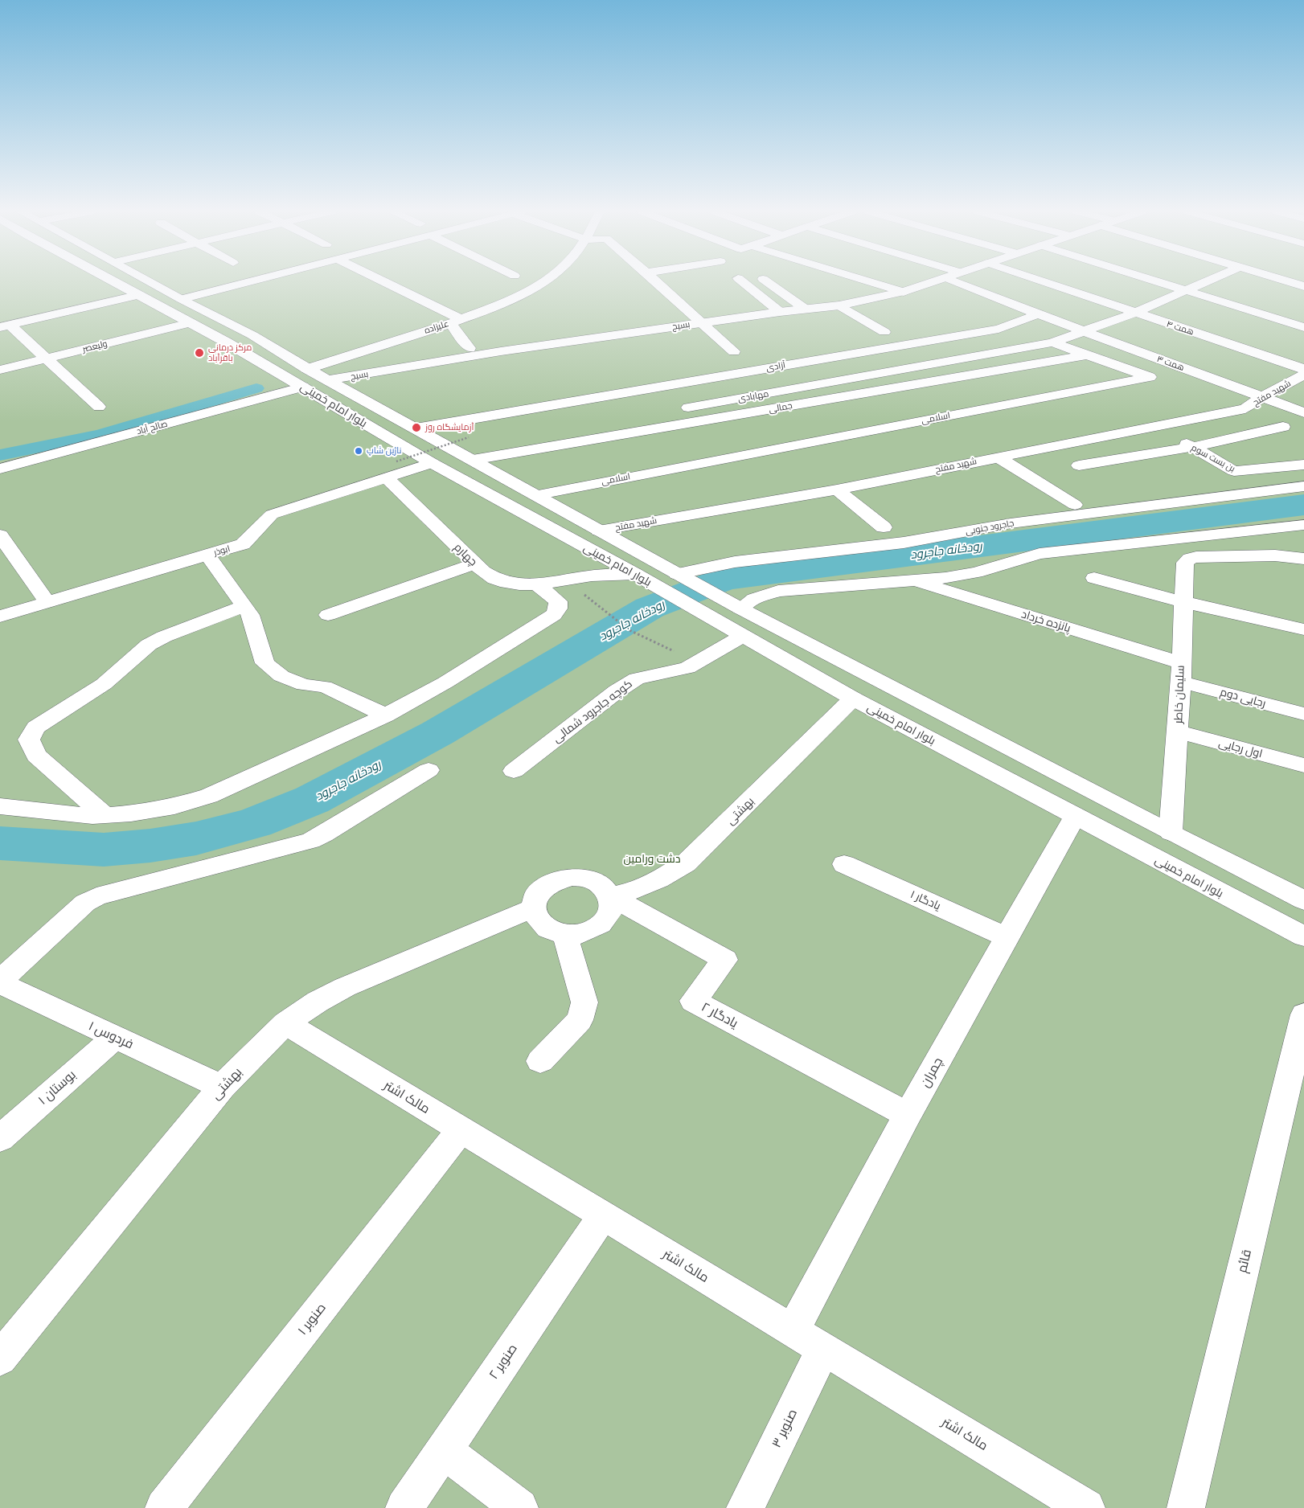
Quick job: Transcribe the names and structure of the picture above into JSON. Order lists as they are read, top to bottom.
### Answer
{
  "streets": {
    "street": [
      "بسیج",
      "علیزاده",
      "همت ۴",
      "ولیعصر",
      "همت ۳",
      "آزادی",
      "شهید مفتح",
      "مهابادی",
      "بلوار امام خمینی",
      "جمالی",
      "اسلامی",
      "صالح آباد",
      "بن بست سوم",
      "جاجرود جنوبی",
      "ابوذر",
      "چهارم",
      "پانزده خرداد",
      "سلیمان خاطر",
      "رجایی دوم",
      "کوچه جاجرود شمالی",
      "اول رجایی",
      "بهشتی",
      "یادگار ۱",
      "یادگار ۲",
      "فردوس ۱",
      "چمران",
      "بوستان ۱",
      "مالک اشتر",
      "قائم",
      "صنوبر ۱",
      "صنوبر ۲",
      "صنوبر ۳"
    ]
  },
  "crossings": [
    ["بسیج", "بلوار امام خمینی"],
    ["علیزاده", "بلوار امام خمینی"],
    ["ولیعصر", "بلوار امام خمینی"],
    ["همت ۳", "آزادی"],
    ["همت ۳", "شهید مفتح"],
    ["آزادی", "بلوار امام خمینی"],
    ["شهید مفتح", "بلوار امام خمینی"],
    ["شهید مفتح", "بن بست سوم"],
    ["مهابادی", "اسلامی"],
    ["بلوار امام خمینی", "جمالی"],
    ["بلوار امام خمینی", "اسلامی"],
    ["بلوار امام خمینی", "صالح آباد"],
    ["بلوار امام خمینی", "جاجرود جنوبی"],
    ["بلوار امام خمینی", "ابوذر"],
    ["بلوار امام خمینی", "چهارم"],
    ["بلوار امام خمینی", "سلیمان خاطر"],
    ["بلوار امام خمینی", "کوچه جاجرود شمالی"],
    ["بلوار امام خمینی", "بهشتی"],
    ["بلوار امام خمینی", "چمران"],
    ["جمالی", "اسلامی"],
    ["ابوذر", "چهارم"],
    ["پانزده خرداد", "سلیمان خاطر"],
    ["پانزده خرداد", "رجایی دوم"],
    ["سلیمان خاطر", "رجایی دوم"],
    ["سلیمان خاطر", "اول رجایی"],
    ["بهشتی", "یادگار ۲"],
    ["بهشتی", "فردوس ۱"],
    ["بهشتی", "مالک اشتر"],
    ["یادگار ۱", "چمران"],
    ["یادگار ۲", "چمران"],
    ["فردوس ۱", "بوستان ۱"],
    ["چمران", "مالک اشتر"],
    ["مالک اشتر", "صنوبر ۱"],
    ["مالک اشتر", "صنوبر ۲"],
    ["مالک اشتر", "صنوبر ۳"]
  ],
  "water": ["رودخانه جاجرود"],
  "parks": ["دشت ورامین"],
  "places": ["مرکز درمانی باقرآباد", "آزمایشگاه روز", "ناژین شاپ"]
}
